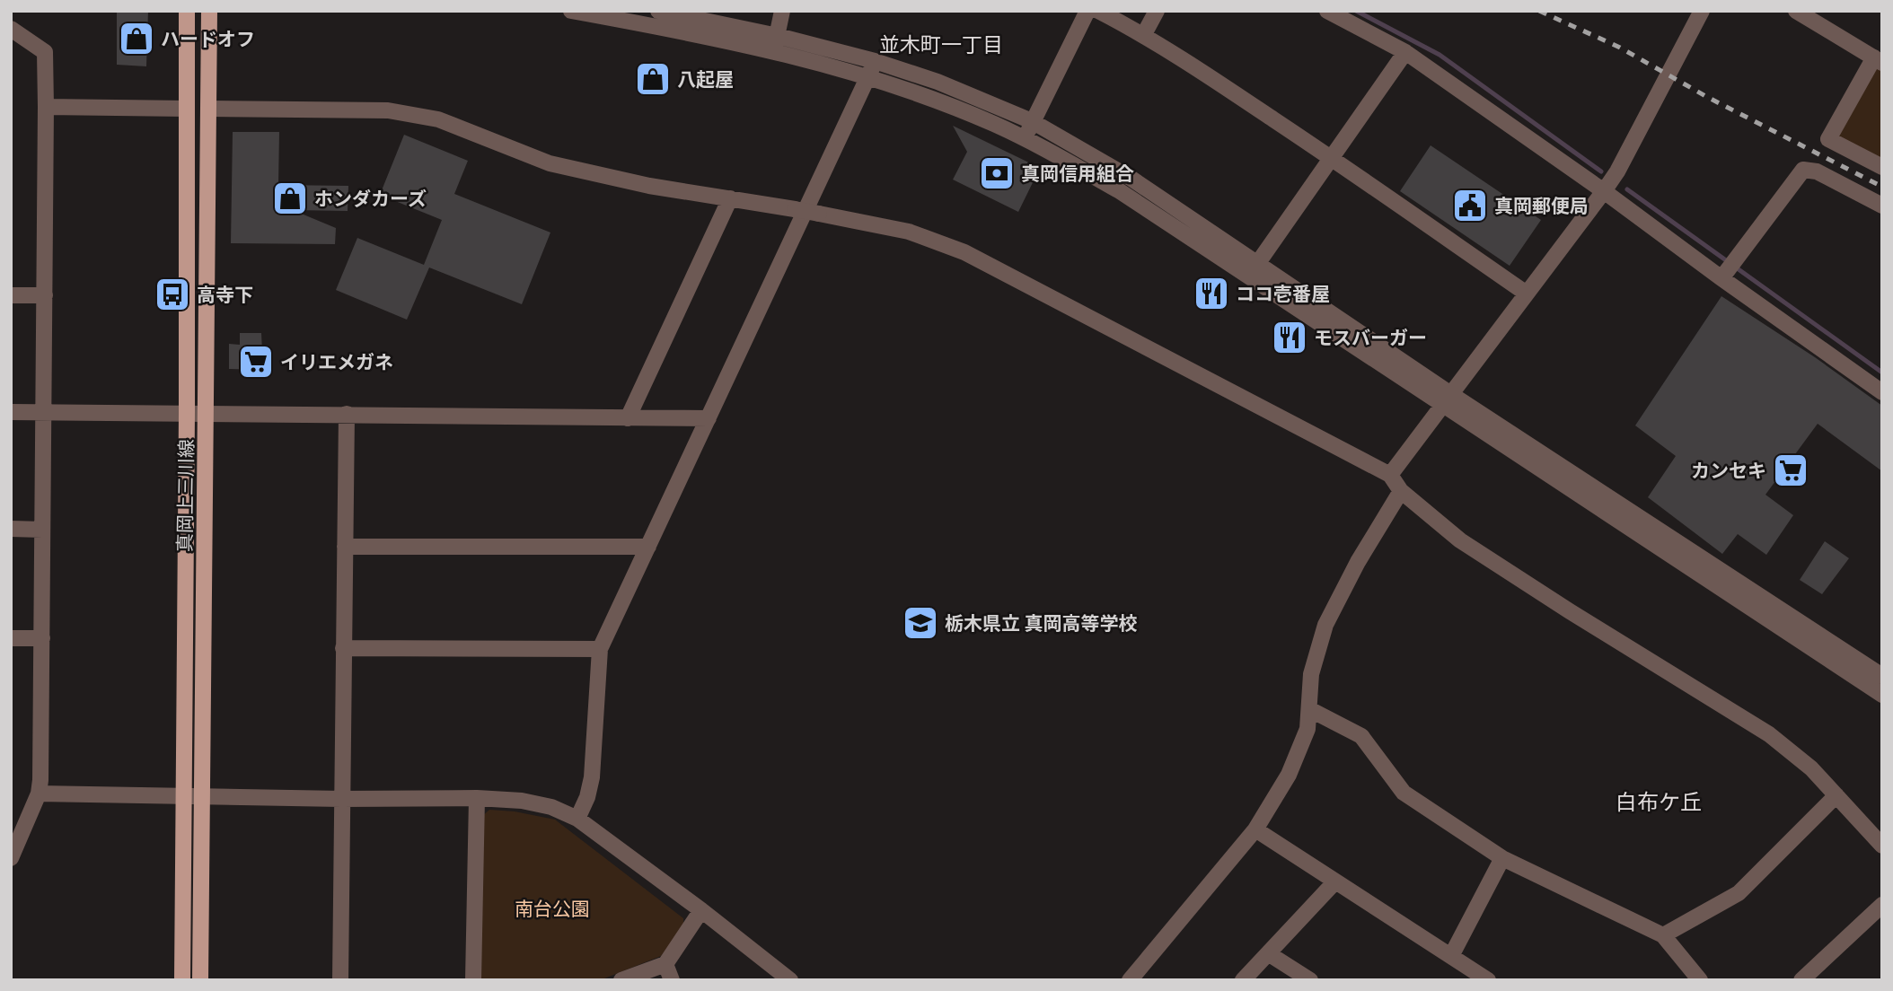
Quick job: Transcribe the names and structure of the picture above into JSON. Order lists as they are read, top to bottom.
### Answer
{
  "streets": {
    "main road": ["真岡上三川線"]
  },
  "districts": ["並木町一丁目", "白布ケ丘"],
  "parks": ["南台公園"],
  "places": {
    "shop": ["ハードオフ", "八起屋", "ホンダカーズ"],
    "bank": ["真岡信用組合"],
    "public building": ["真岡郵便局"],
    "restaurant": ["ココ壱番屋", "モスバーガー"],
    "bus stop": ["高寺下"],
    "supermarket": ["イリエメガネ", "カンセキ"],
    "school or university": ["栃木県立 真岡高等学校"]
  }
}
